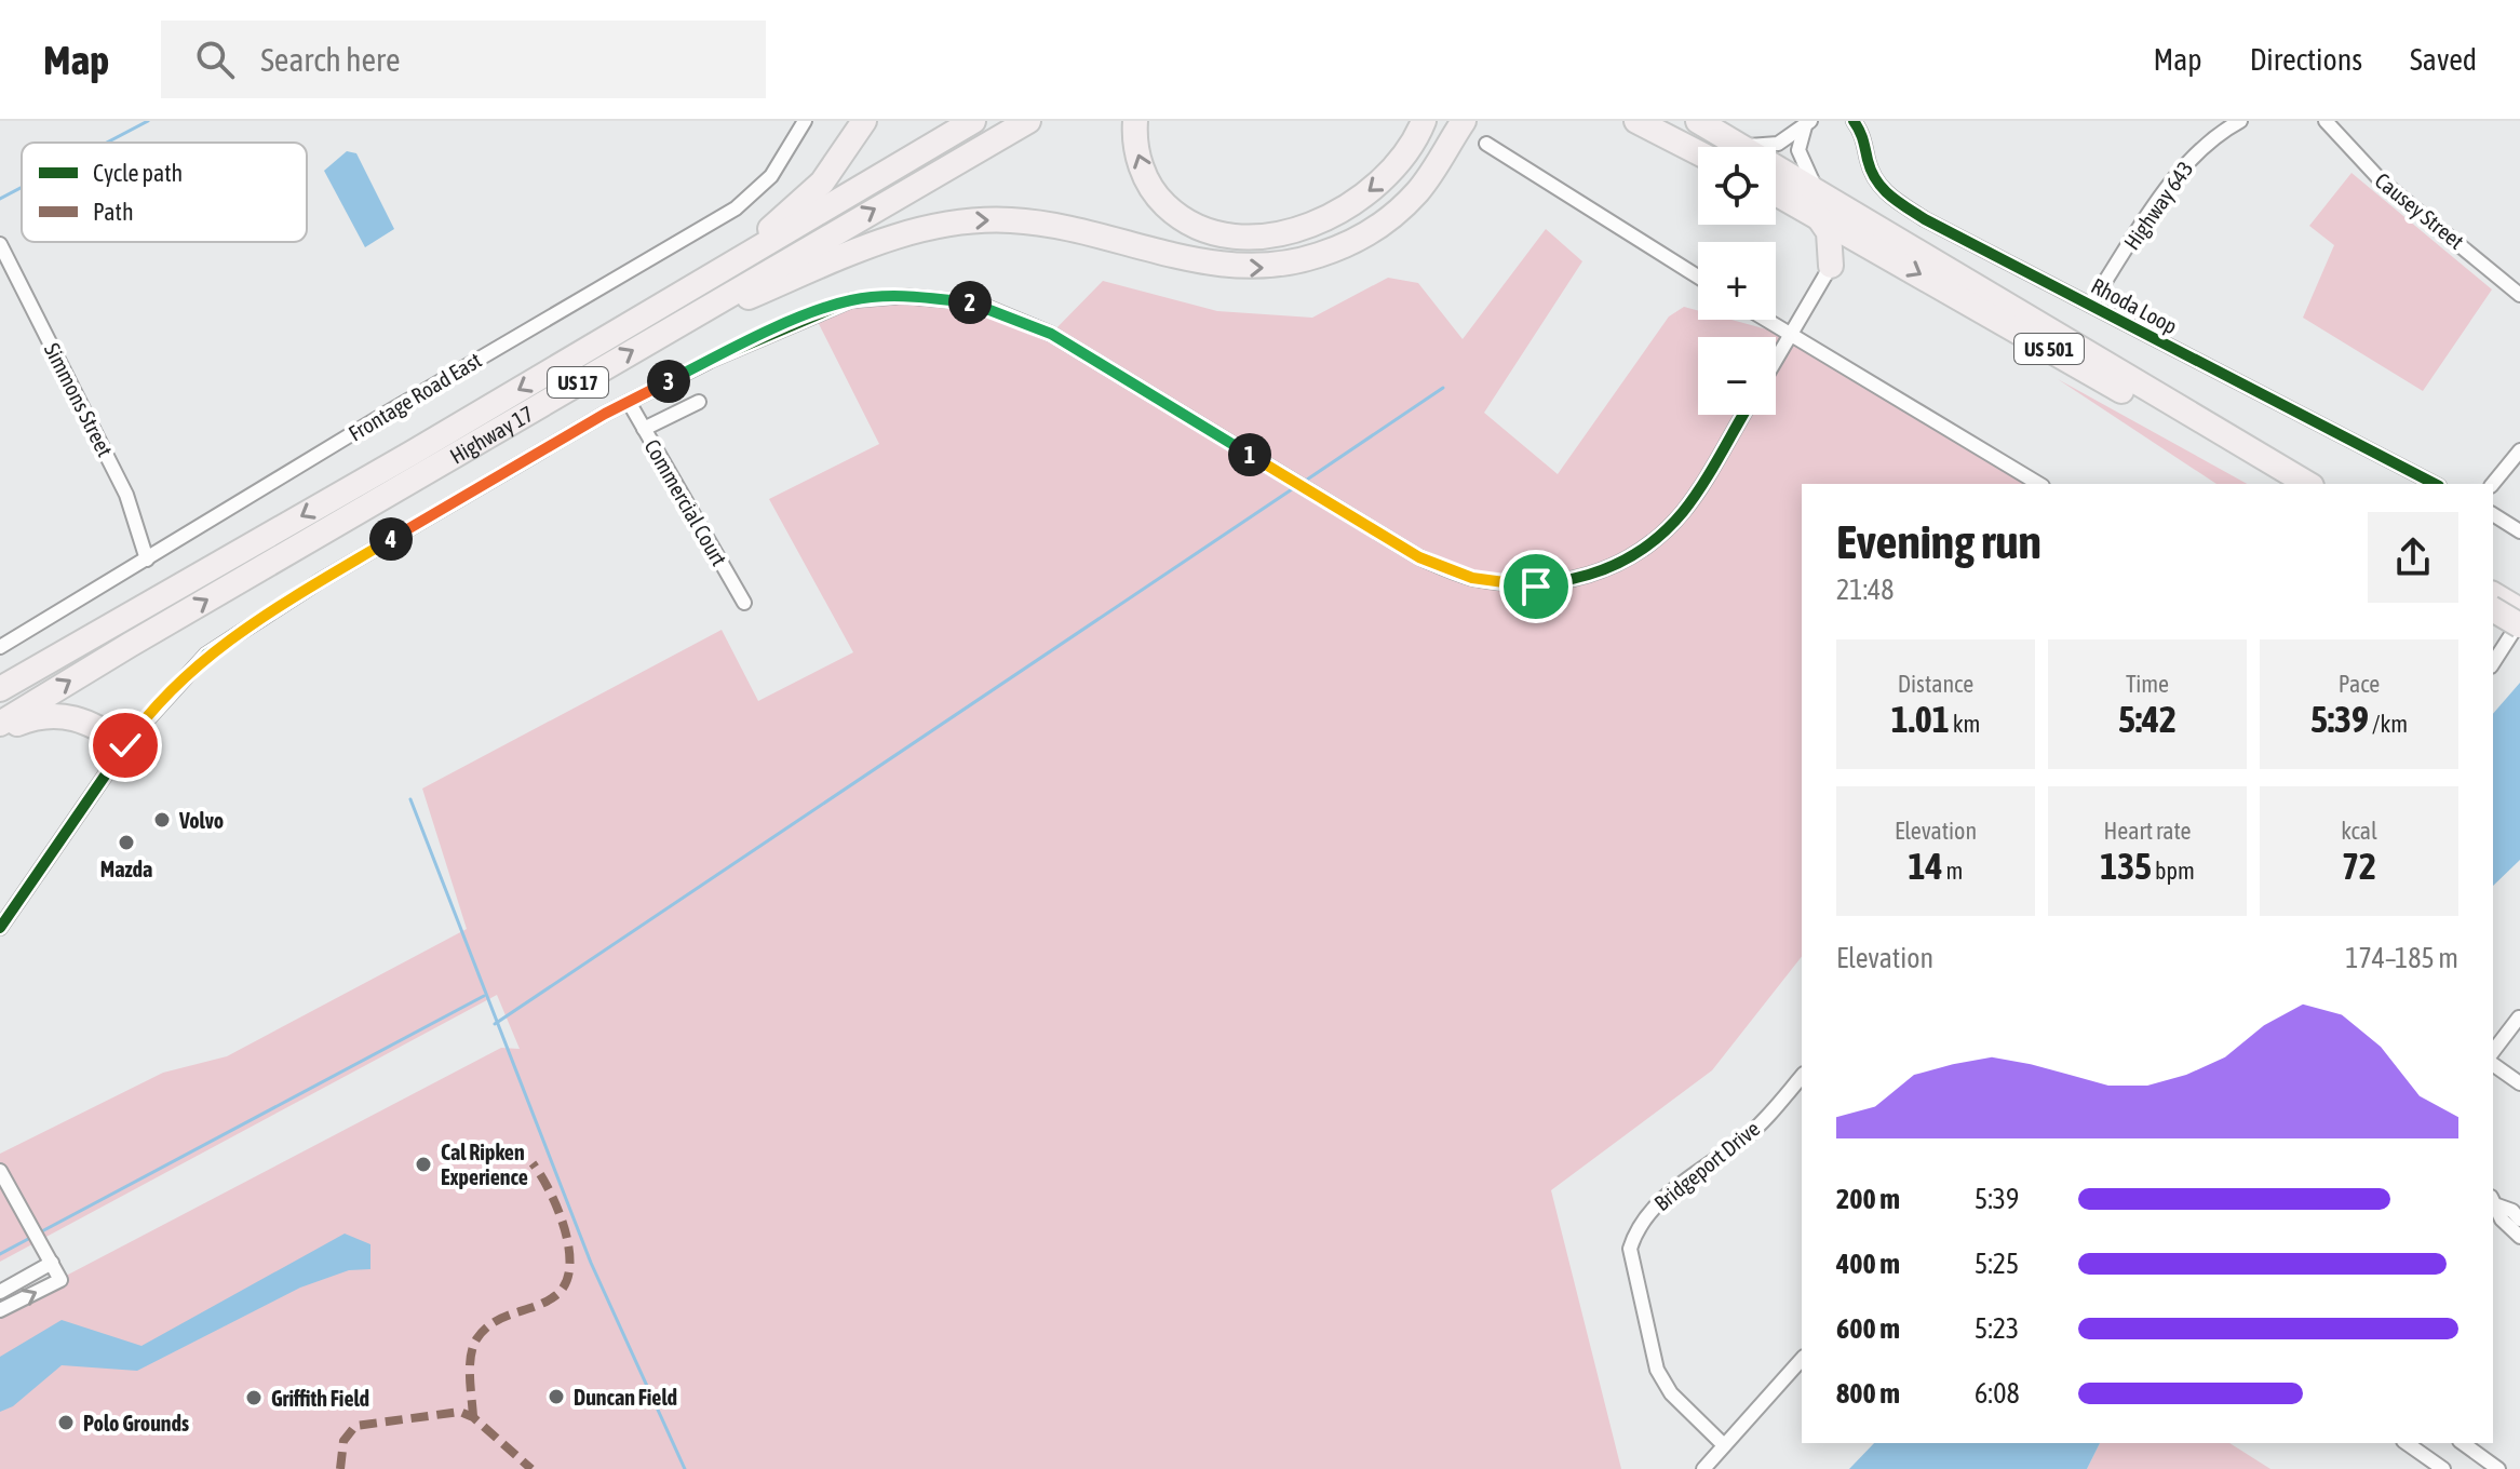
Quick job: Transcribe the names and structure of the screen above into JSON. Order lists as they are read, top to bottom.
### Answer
{
  "streets": {
    "highway": ["US 501", "US 17", "Highway 17"],
    "street": [
      "Highway 643",
      "Causey Street",
      "Rhoda Loop",
      "Frontage Road East",
      "Simmons Street",
      "Commercial Court",
      "Bridgeport Drive"
    ]
  },
  "crossings": [
    ["Highway 643", "Rhoda Loop"],
    ["Frontage Road East", "Simmons Street"]
  ],
  "places": [
    "Volvo",
    "Mazda",
    "Cal Ripken Experience",
    "Duncan Field",
    "Griffith Field",
    "Polo Grounds"
  ],
  "legend": ["Cycle path", "Path"],
  "page": {
    "header": "Map",
    "search": "Search here",
    "nav": ["Map", "Directions", "Saved"],
    "map_buttons": ["+", "−"],
    "pins": [
      "2",
      "3",
      "1",
      "4"
    ],
    "heading": ["Evening run", "21:48"],
    "stats": [
      ["Distance", "1.01 km"],
      ["Time", "5:42"],
      ["Pace", "5:39 /km"],
      ["Elevation", "14 m"],
      ["Heart rate", "135 bpm"],
      ["kcal", "72"]
    ],
    "chart": ["Elevation", "174–185 m"],
    "list": [
      {
        "name": "200 m",
        "note": "5:39"
      },
      {
        "name": "400 m",
        "note": "5:25"
      },
      {
        "name": "600 m",
        "note": "5:23"
      },
      {
        "name": "800 m",
        "note": "6:08"
      }
    ]
  }
}
